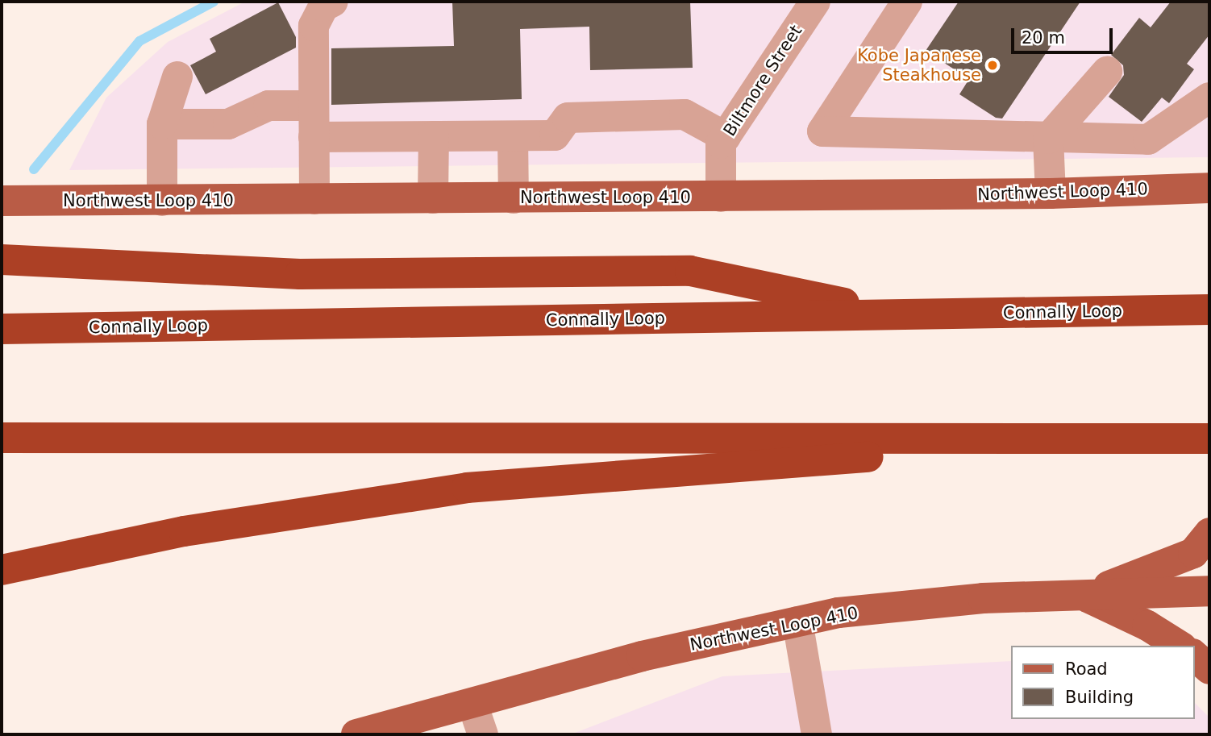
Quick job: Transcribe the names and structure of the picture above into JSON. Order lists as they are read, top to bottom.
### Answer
{
  "streets": {
    "highway": ["Connally Loop"],
    "main road": ["Northwest Loop 410"],
    "street": ["Biltmore Street"]
  },
  "crossings": [
    ["Biltmore Street", "Northwest Loop 410"]
  ],
  "places": ["Kobe Japanese Steakhouse"],
  "legend": ["Road", "Building"],
  "scale_bar": "20 m"
}
